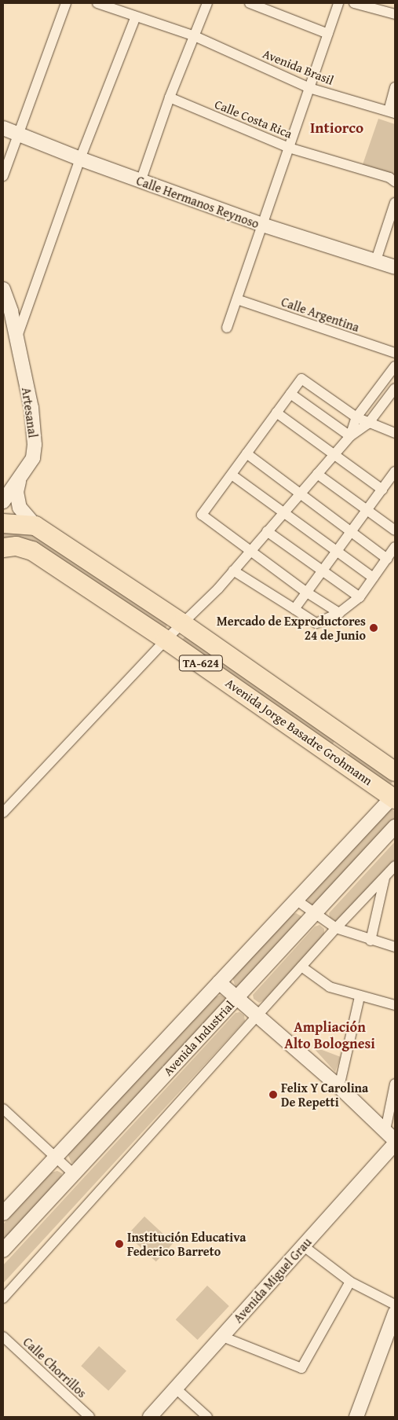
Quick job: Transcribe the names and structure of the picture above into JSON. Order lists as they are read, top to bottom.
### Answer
{
  "streets": {
    "highway": ["TA-624", "Avenida Jorge Basadre Grohmann"],
    "street": [
      "Avenida Brasil",
      "Calle Costa Rica",
      "Calle Hermanos Reynoso",
      "Calle Argentina",
      "Artesanal",
      "Avenida Industrial",
      "Avenida Miguel Grau",
      "Calle Chorrillos"
    ]
  },
  "crossings": [
    ["Avenida Jorge Basadre Grohmann", "Avenida Industrial"]
  ],
  "districts": ["Intiorco", "Ampliación Alto Bolognesi"],
  "places": ["Mercado de Exproductores 24 de Junio", "Felix Y Carolina De Repetti", "Institución Educativa Federico Barreto"]
}
